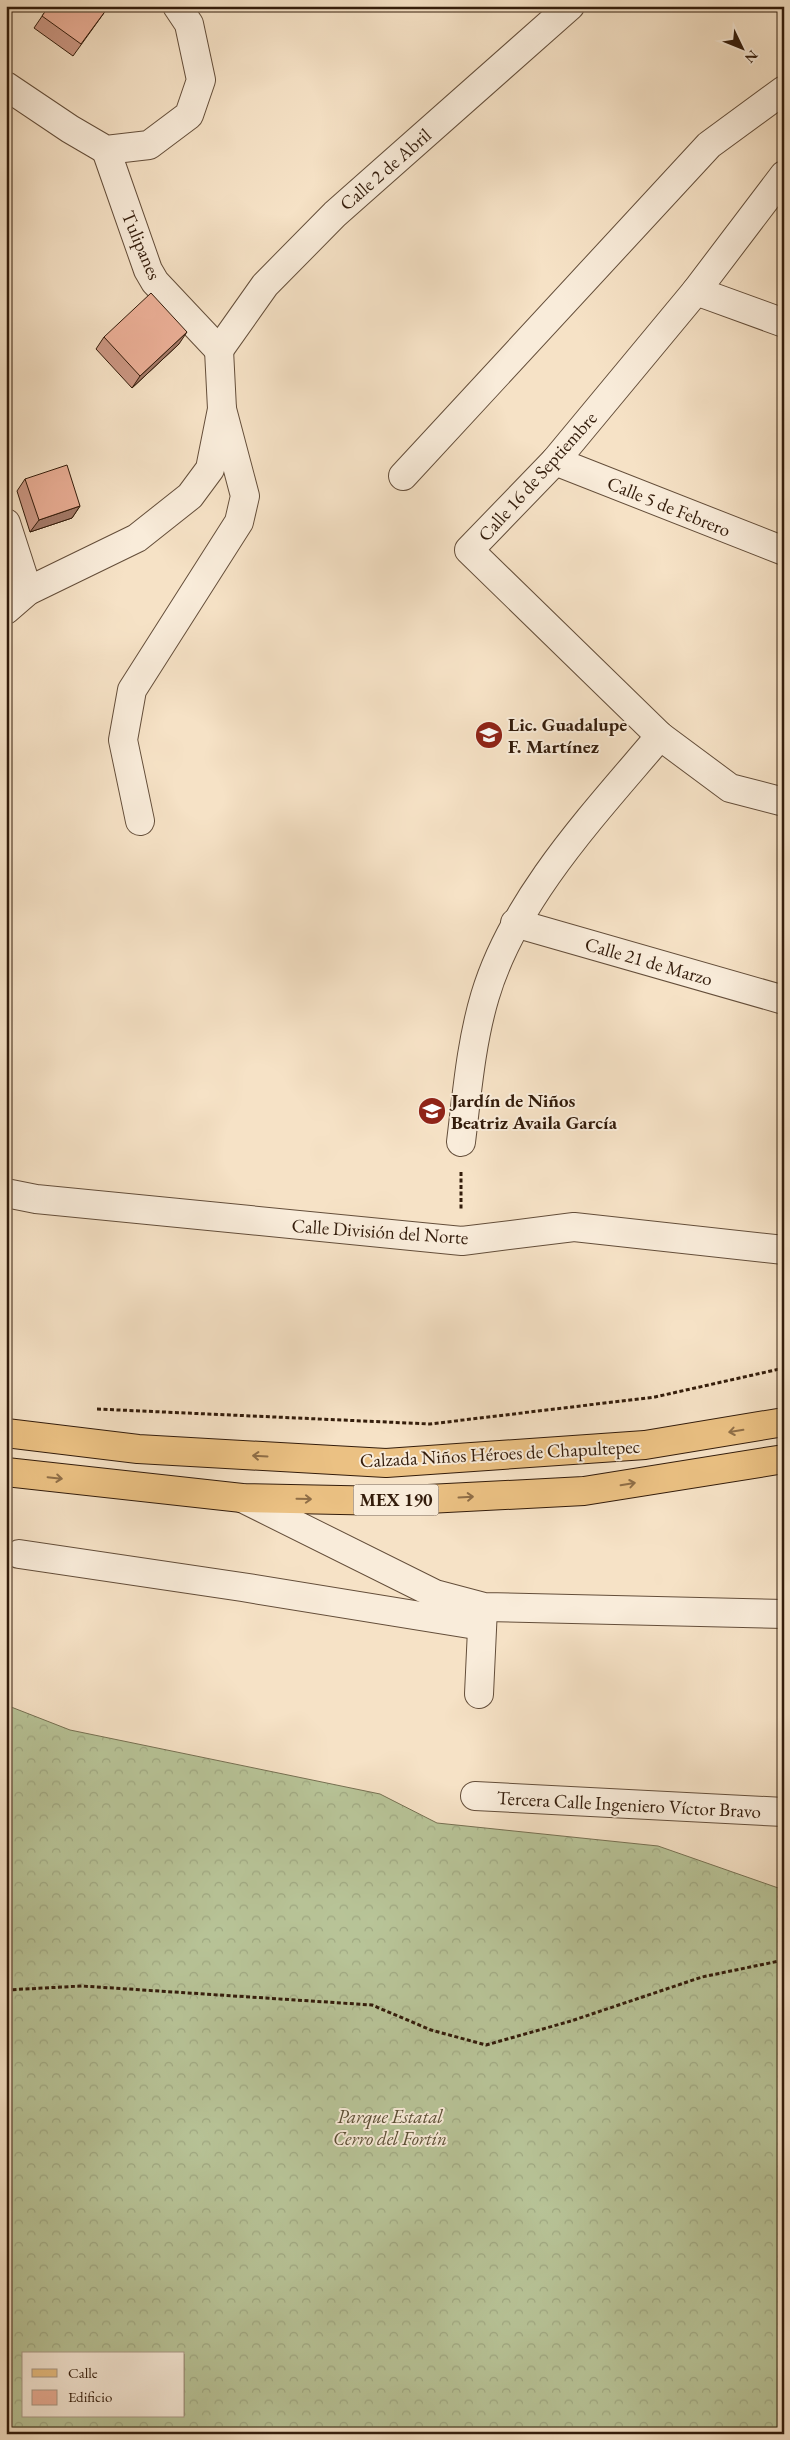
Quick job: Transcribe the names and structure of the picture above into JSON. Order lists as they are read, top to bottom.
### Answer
{
  "streets": {
    "main road": ["Calzada Niños Héroes de Chapultepec", "MEX 190"],
    "street": [
      "Calle 2 de Abril",
      "Tulipanes",
      "Calle 16 de Septiembre",
      "Calle 5 de Febrero",
      "Calle 21 de Marzo",
      "Calle División del Norte",
      "Tercera Calle Ingeniero Víctor Bravo"
    ]
  },
  "crossings": [
    ["Calle 2 de Abril", "Tulipanes"],
    ["Calle 16 de Septiembre", "Calle 5 de Febrero"]
  ],
  "parks": ["Parque Estatal Cerro del Fortín"],
  "places": {
    "school or university": ["Lic. Guadalupe F. Martínez", "Jardín de Niños Beatriz Availa García"]
  },
  "legend": ["Calle", "Edificio"],
  "north": "bottom right"
}
